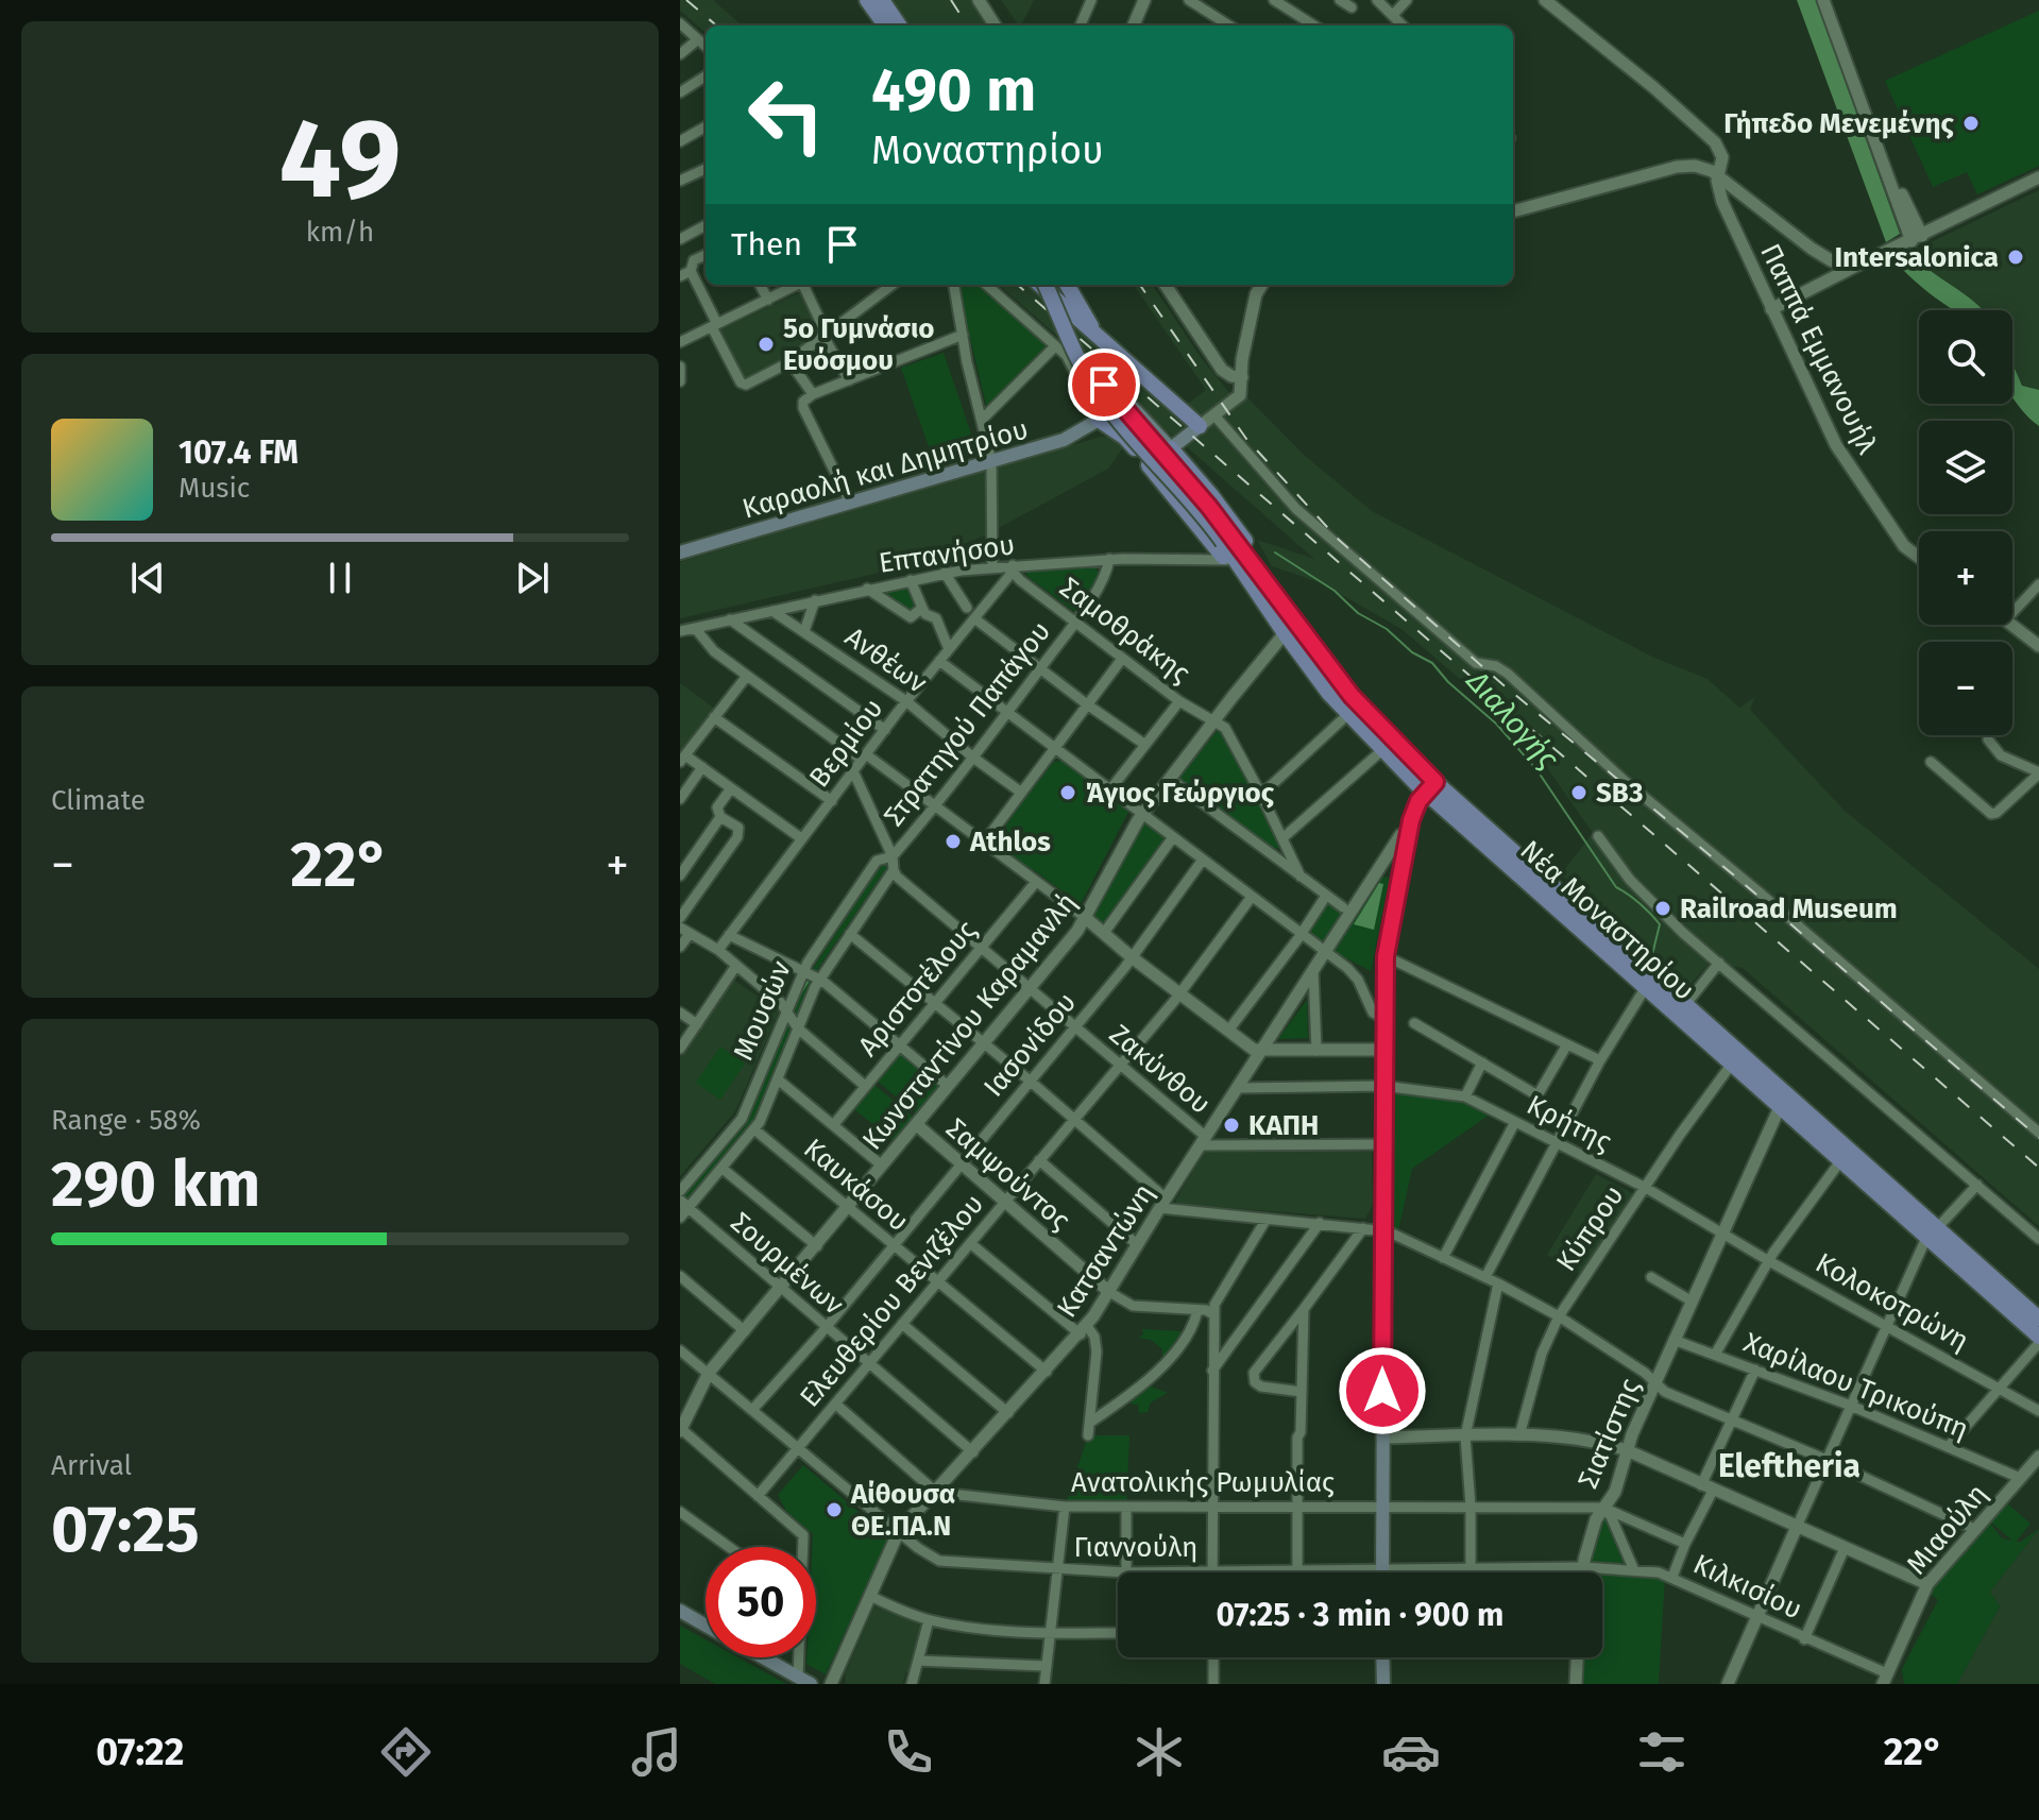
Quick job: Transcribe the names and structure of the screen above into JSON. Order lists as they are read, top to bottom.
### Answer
{
  "streets": {
    "main road": ["Καραολή και Δημητρίου", "Νέα Μοναστηρίου"],
    "street": [
      "Παππά Εμμανουήλ",
      "Επτανήσου",
      "Σαμοθράκης",
      "Ανθέων",
      "Στρατηγού Παπάγου",
      "Βερμίου",
      "Αριστοτέλους",
      "Μουσών",
      "Κωνσταντίνου Καραμανλή",
      "Ιασoνίδου",
      "Ζακύνθου",
      "Κρήτης",
      "Σαμψούντος",
      "Καυκάσου",
      "Κύπρου",
      "Κατσαντώνη",
      "Σουρμένων",
      "Ελευθερίου Βενιζέλου",
      "Κολοκοτρώνη",
      "Χαρίλαου Τρικούπη",
      "Σιατίστης",
      "Ανατολικής Ρωμυλίας",
      "Μιαούλη",
      "Γιαννούλη",
      "Κιλκισίου"
    ]
  },
  "crossings": [
    ["Επτανήσου", "Σαμοθράκης"],
    ["Επτανήσου", "Ανθέων"],
    ["Επτανήσου", "Στρατηγού Παπάγου"],
    ["Επτανήσου", "Βερμίου"],
    ["Σαμοθράκης", "Στρατηγού Παπάγου"],
    ["Σαμοθράκης", "Βερμίου"],
    ["Σαμοθράκης", "Κωνσταντίνου Καραμανλή"],
    ["Ανθέων", "Στρατηγού Παπάγου"],
    ["Ανθέων", "Βερμίου"],
    ["Στρατηγού Παπάγου", "Μουσών"],
    ["Στρατηγού Παπάγου", "Ζακύνθου"],
    ["Στρατηγού Παπάγου", "Καυκάσου"],
    ["Στρατηγού Παπάγου", "Σουρμένων"],
    ["Νέα Μοναστηρίου", "Κύπρου"],
    ["Αριστοτέλους", "Ζακύνθου"],
    ["Κωνσταντίνου Καραμανλή", "Ζακύνθου"],
    ["Κωνσταντίνου Καραμανλή", "Σαμψούντος"],
    ["Κωνσταντίνου Καραμανλή", "Καυκάσου"],
    ["Κωνσταντίνου Καραμανλή", "Σουρμένων"],
    ["Κωνσταντίνου Καραμανλή", "Γιαννούλη"],
    ["Ιασoνίδου", "Ζακύνθου"],
    ["Ιασoνίδου", "Σαμψούντος"],
    ["Ιασoνίδου", "Καυκάσου"],
    ["Ιασoνίδου", "Σουρμένων"],
    ["Ιασoνίδου", "Γιαννούλη"],
    ["Ζακύνθου", "Κατσαντώνη"],
    ["Ζακύνθου", "Ελευθερίου Βενιζέλου"],
    ["Κρήτης", "Κύπρου"],
    ["Κρήτης", "Κατσαντώνη"],
    ["Κρήτης", "Κολοκοτρώνη"],
    ["Κρήτης", "Σιατίστης"],
    ["Σαμψούντος", "Κατσαντώνη"],
    ["Σαμψούντος", "Ελευθερίου Βενιζέλου"],
    ["Καυκάσου", "Κατσαντώνη"],
    ["Καυκάσου", "Ελευθερίου Βενιζέλου"],
    ["Κατσαντώνη", "Σουρμένων"],
    ["Κατσαντώνη", "Ανατολικής Ρωμυλίας"],
    ["Κατσαντώνη", "Γιαννούλη"],
    ["Σουρμένων", "Ελευθερίου Βενιζέλου"],
    ["Ελευθερίου Βενιζέλου", "Γιαννούλη"],
    ["Κολοκοτρώνη", "Σιατίστης"],
    ["Χαρίλαου Τρικούπη", "Σιατίστης"],
    ["Χαρίλαου Τρικούπη", "Μιαούλη"],
    ["Σιατίστης", "Ανατολικής Ρωμυλίας"],
    ["Σιατίστης", "Κιλκισίου"],
    ["Μιαούλη", "Κιλκισίου"],
    ["Γιαννούλη", "Κιλκισίου"]
  ],
  "districts": ["Eleftheria"],
  "water": ["Διαλογής"],
  "places": [
    "Γήπεδο Μενεμένης",
    "Intersalonica",
    "5ο Γυμνάσιο Ευόσμου",
    "Άγιος Γεώργιος",
    "SB3",
    "Athlos",
    "Railroad Museum",
    "ΚΑΠΗ",
    "Αίθουσα ΘΕ.ΠΑ.Ν"
  ],
  "page": {
    "tile": [
      ["49", "km/h"],
      "Climate",
      ["Range · 58%", "290 km"],
      ["Arrival", "07:25"]
    ],
    "turn": ["490 m", "Μοναστηρίου"],
    "then": "Then",
    "map_buttons": ["+", "−"],
    "song": ["107.4 FM", "Music"],
    "heat": ["−", "22°", "+"],
    "limit": "50",
    "trip": "07:25 · 3 min · 900 m",
    "tabs": ["07:22", "22°"]
  }
}
